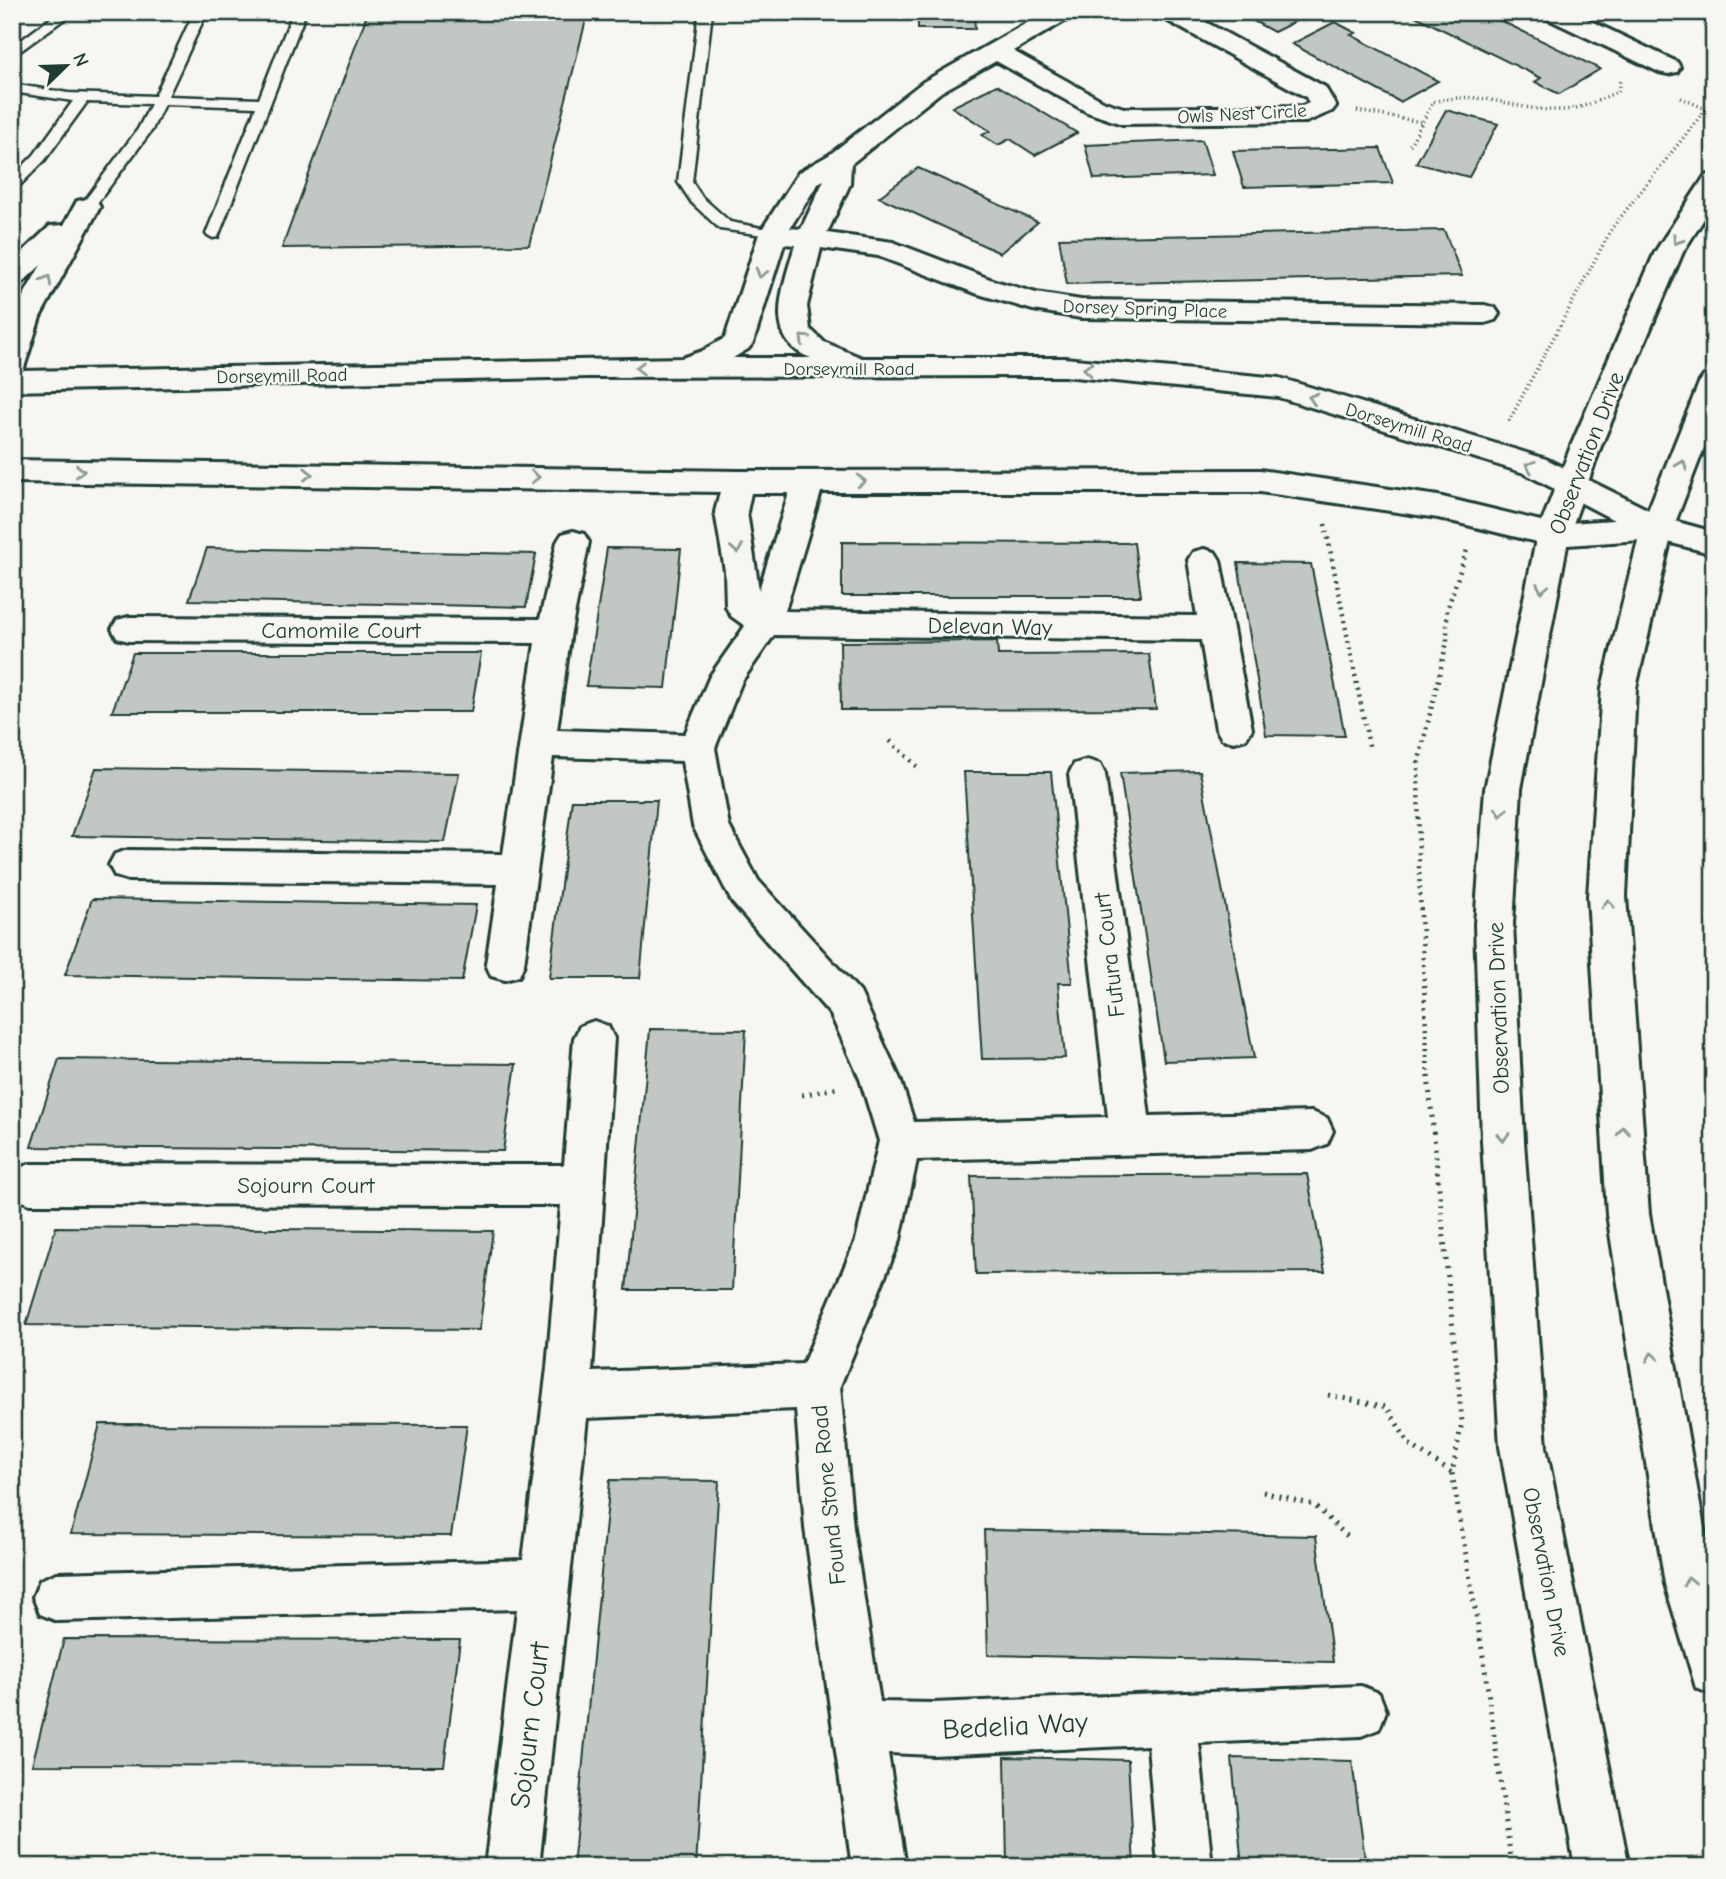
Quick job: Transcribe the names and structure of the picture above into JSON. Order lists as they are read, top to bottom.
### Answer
{
  "streets": {
    "street": [
      "Owls Nest Circle",
      "Dorsey Spring Place",
      "Dorseymill Road",
      "Observation Drive",
      "Delevan Way",
      "Camomile Court",
      "Futura Court",
      "Sojourn Court",
      "Found Stone Road",
      "Bedelia Way"
    ]
  },
  "crossings": [
    ["Dorseymill Road", "Observation Drive"],
    ["Found Stone Road", "Bedelia Way"]
  ],
  "north": "top right"
}
